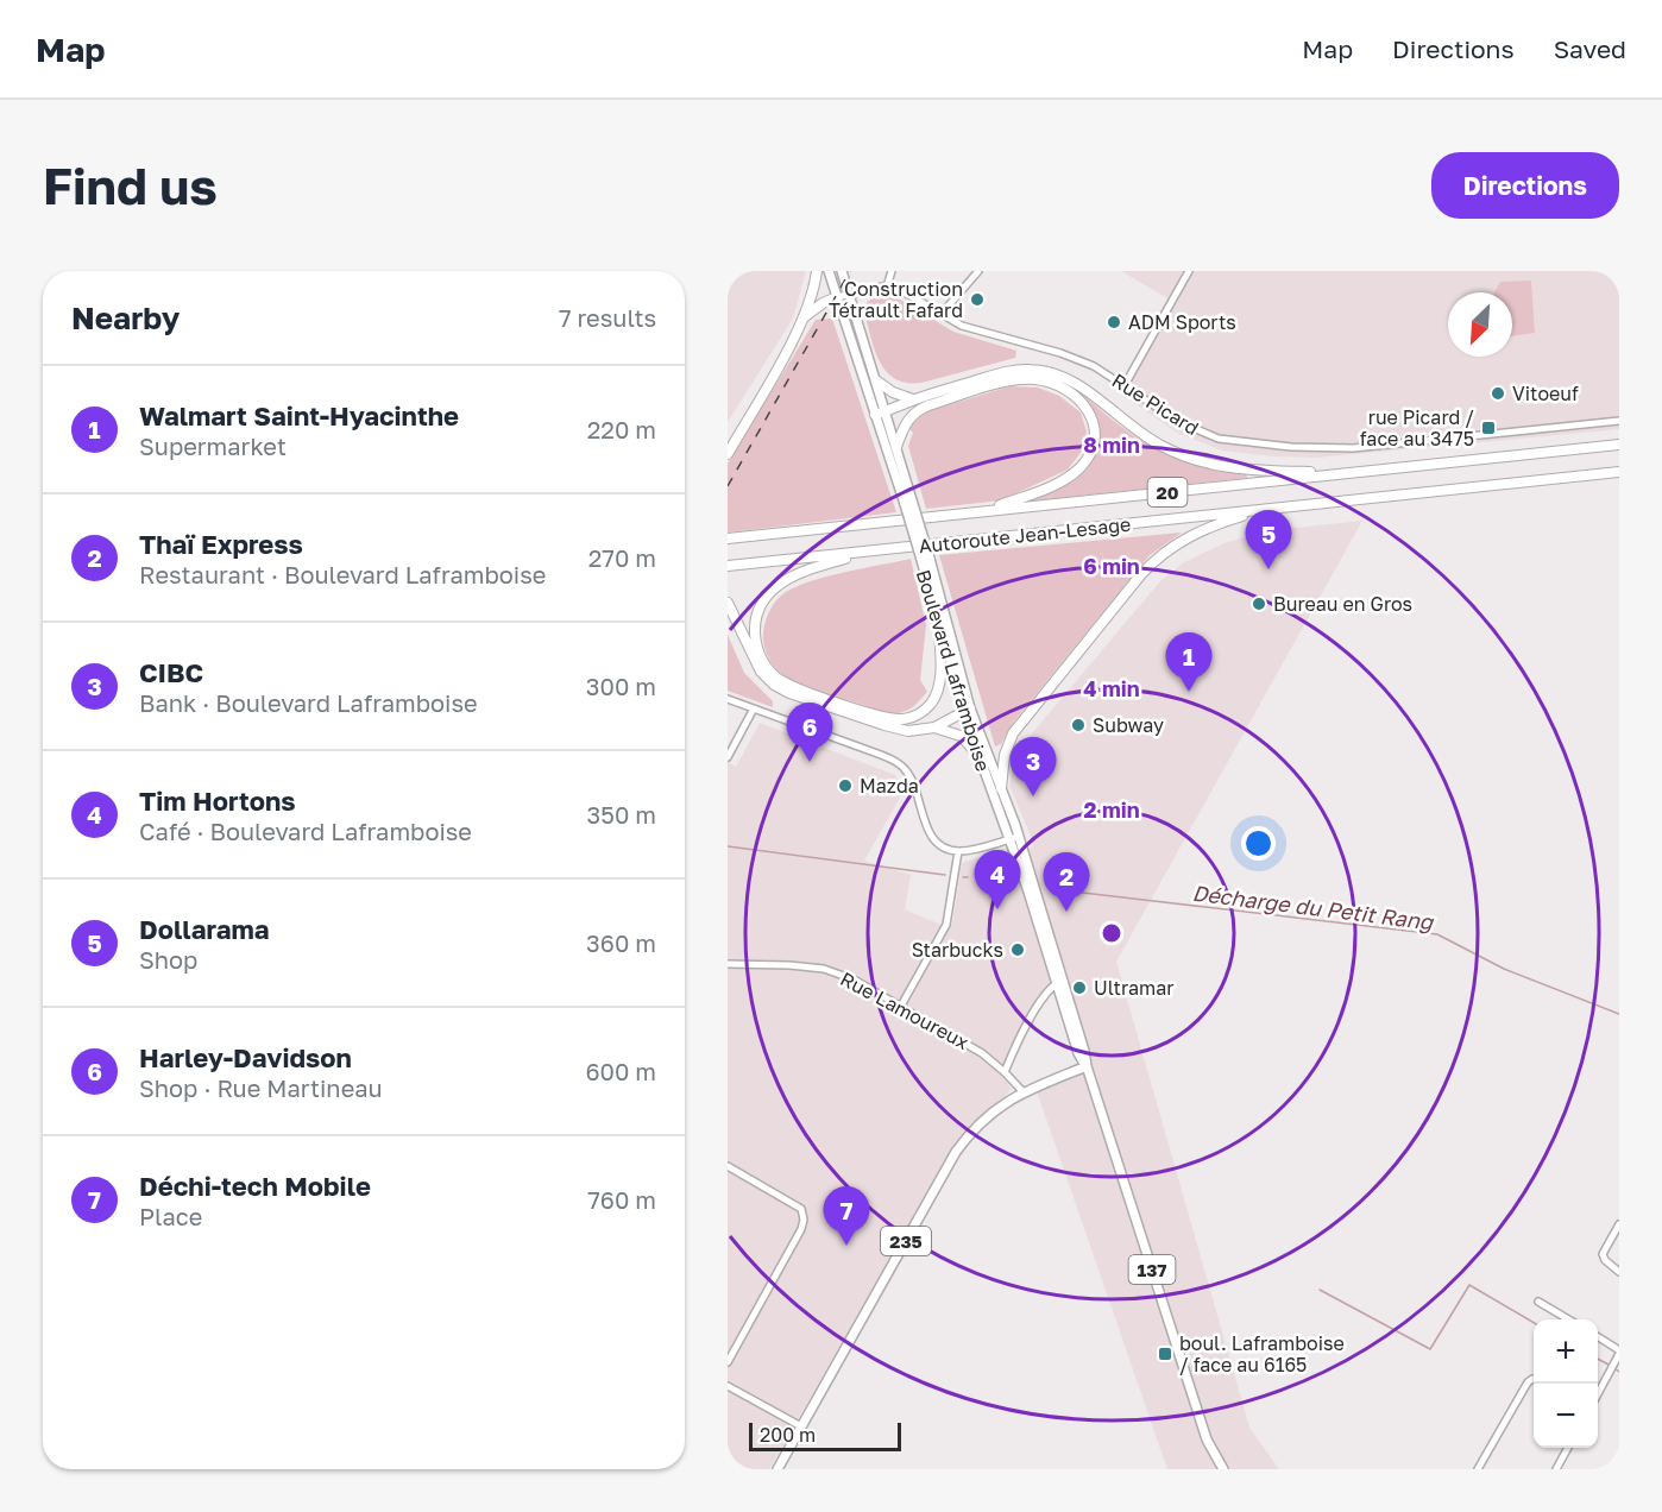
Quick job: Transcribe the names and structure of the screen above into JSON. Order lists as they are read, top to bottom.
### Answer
{
  "streets": {
    "highway": ["20", "Autoroute Jean-Lesage"],
    "main road": ["Boulevard Laframboise", "235", "137"],
    "street": ["Rue Picard", "Rue Lamoureux"]
  },
  "crossings": [
    ["Boulevard Laframboise", "235"],
    ["Rue Lamoureux", "235"]
  ],
  "water": ["Décharge du Petit Rang"],
  "places": {
    "other": [
      "Construction Tétrault Fafard",
      "ADM Sports",
      "Vitoeuf",
      "Bureau en Gros",
      "Subway",
      "Mazda",
      "Starbucks",
      "Ultramar"
    ],
    "transit": ["rue Picard / face au 3475", "boul. Laframboise / face au 6165"]
  },
  "scale_bar": "200 m",
  "north": "bottom left",
  "page": {
    "header": "Map",
    "nav": ["Map", "Directions", "Saved"],
    "buttons": "Directions",
    "title": "Find us",
    "heading": ["Nearby", "7 results"],
    "list": [
      {
        "mark": "1",
        "name": "Walmart Saint-Hyacinthe",
        "note": "Supermarket",
        "value": "220 m"
      },
      {
        "mark": "2",
        "name": "Thaï Express",
        "note": "Restaurant · Boulevard Laframboise",
        "value": "270 m"
      },
      {
        "mark": "3",
        "name": "CIBC",
        "note": "Bank · Boulevard Laframboise",
        "value": "300 m"
      },
      {
        "mark": "4",
        "name": "Tim Hortons",
        "note": "Café · Boulevard Laframboise",
        "value": "350 m"
      },
      {
        "mark": "5",
        "name": "Dollarama",
        "note": "Shop",
        "value": "360 m"
      },
      {
        "mark": "6",
        "name": "Harley-Davidson",
        "note": "Shop · Rue Martineau",
        "value": "600 m"
      },
      {
        "mark": "7",
        "name": "Déchi-tech Mobile",
        "note": "Place",
        "value": "760 m"
      }
    ],
    "pins": [
      "5",
      "1",
      "6",
      "3",
      "4",
      "2",
      "7"
    ],
    "map_buttons": ["+", "−"],
    "scale": "200 m"
  },
  "rings": [
    "8 min",
    "6 min",
    "4 min",
    "2 min"
  ]
}
